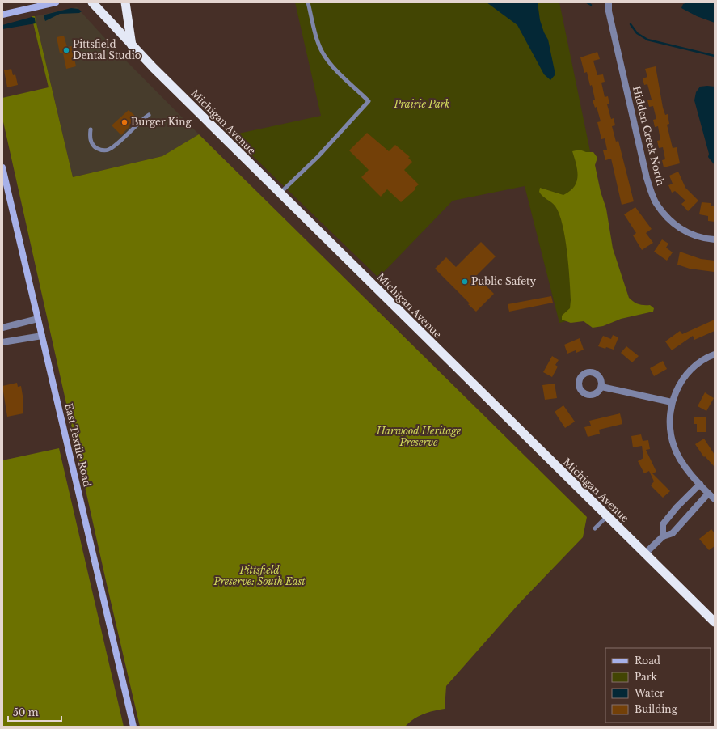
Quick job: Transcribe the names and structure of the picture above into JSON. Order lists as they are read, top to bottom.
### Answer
{
  "streets": {
    "highway": ["Michigan Avenue"],
    "main road": ["East Textile Road"],
    "street": ["Hidden Creek North"]
  },
  "parks": ["Prairie Park", "Harwood Heritage Preserve", "Pittsfield Preserve: South East"],
  "places": ["Pittsfield Dental Studio", "Burger King", "Public Safety"],
  "legend": [
    "Road",
    "Park",
    "Water",
    "Building"
  ],
  "scale_bar": "50 m"
}
